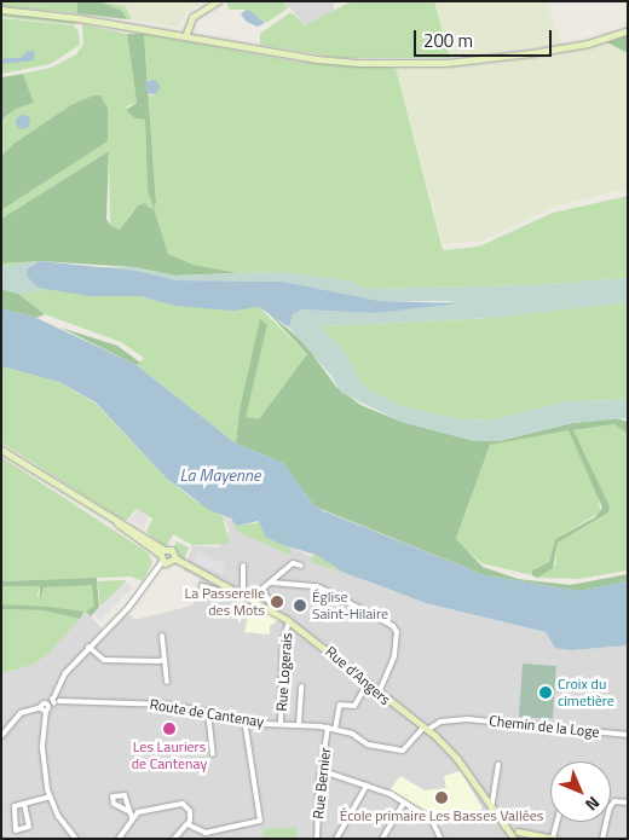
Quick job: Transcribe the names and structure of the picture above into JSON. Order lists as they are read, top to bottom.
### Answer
{
  "streets": {
    "main road": ["Rue d'Angers"],
    "street": [
      "Rue Logerais",
      "Route de Cantenay",
      "Chemin de la Loge",
      "Rue Bernier"
    ]
  },
  "crossings": [
    ["Rue Logerais", "Rue d'Angers"],
    ["Rue Logerais", "Route de Cantenay"],
    ["Rue d'Angers", "Route de Cantenay"],
    ["Rue d'Angers", "Chemin de la Loge"],
    ["Route de Cantenay", "Chemin de la Loge"],
    ["Route de Cantenay", "Rue Bernier"]
  ],
  "water": ["La Mayenne"],
  "places": [
    "La Passerelle des Mots",
    "Église Saint-Hilaire",
    "Croix du cimetière",
    "Les Lauriers de Cantenay",
    "École primaire Les Basses Vallées"
  ],
  "scale_bar": "200 m",
  "north": "bottom right"
}
